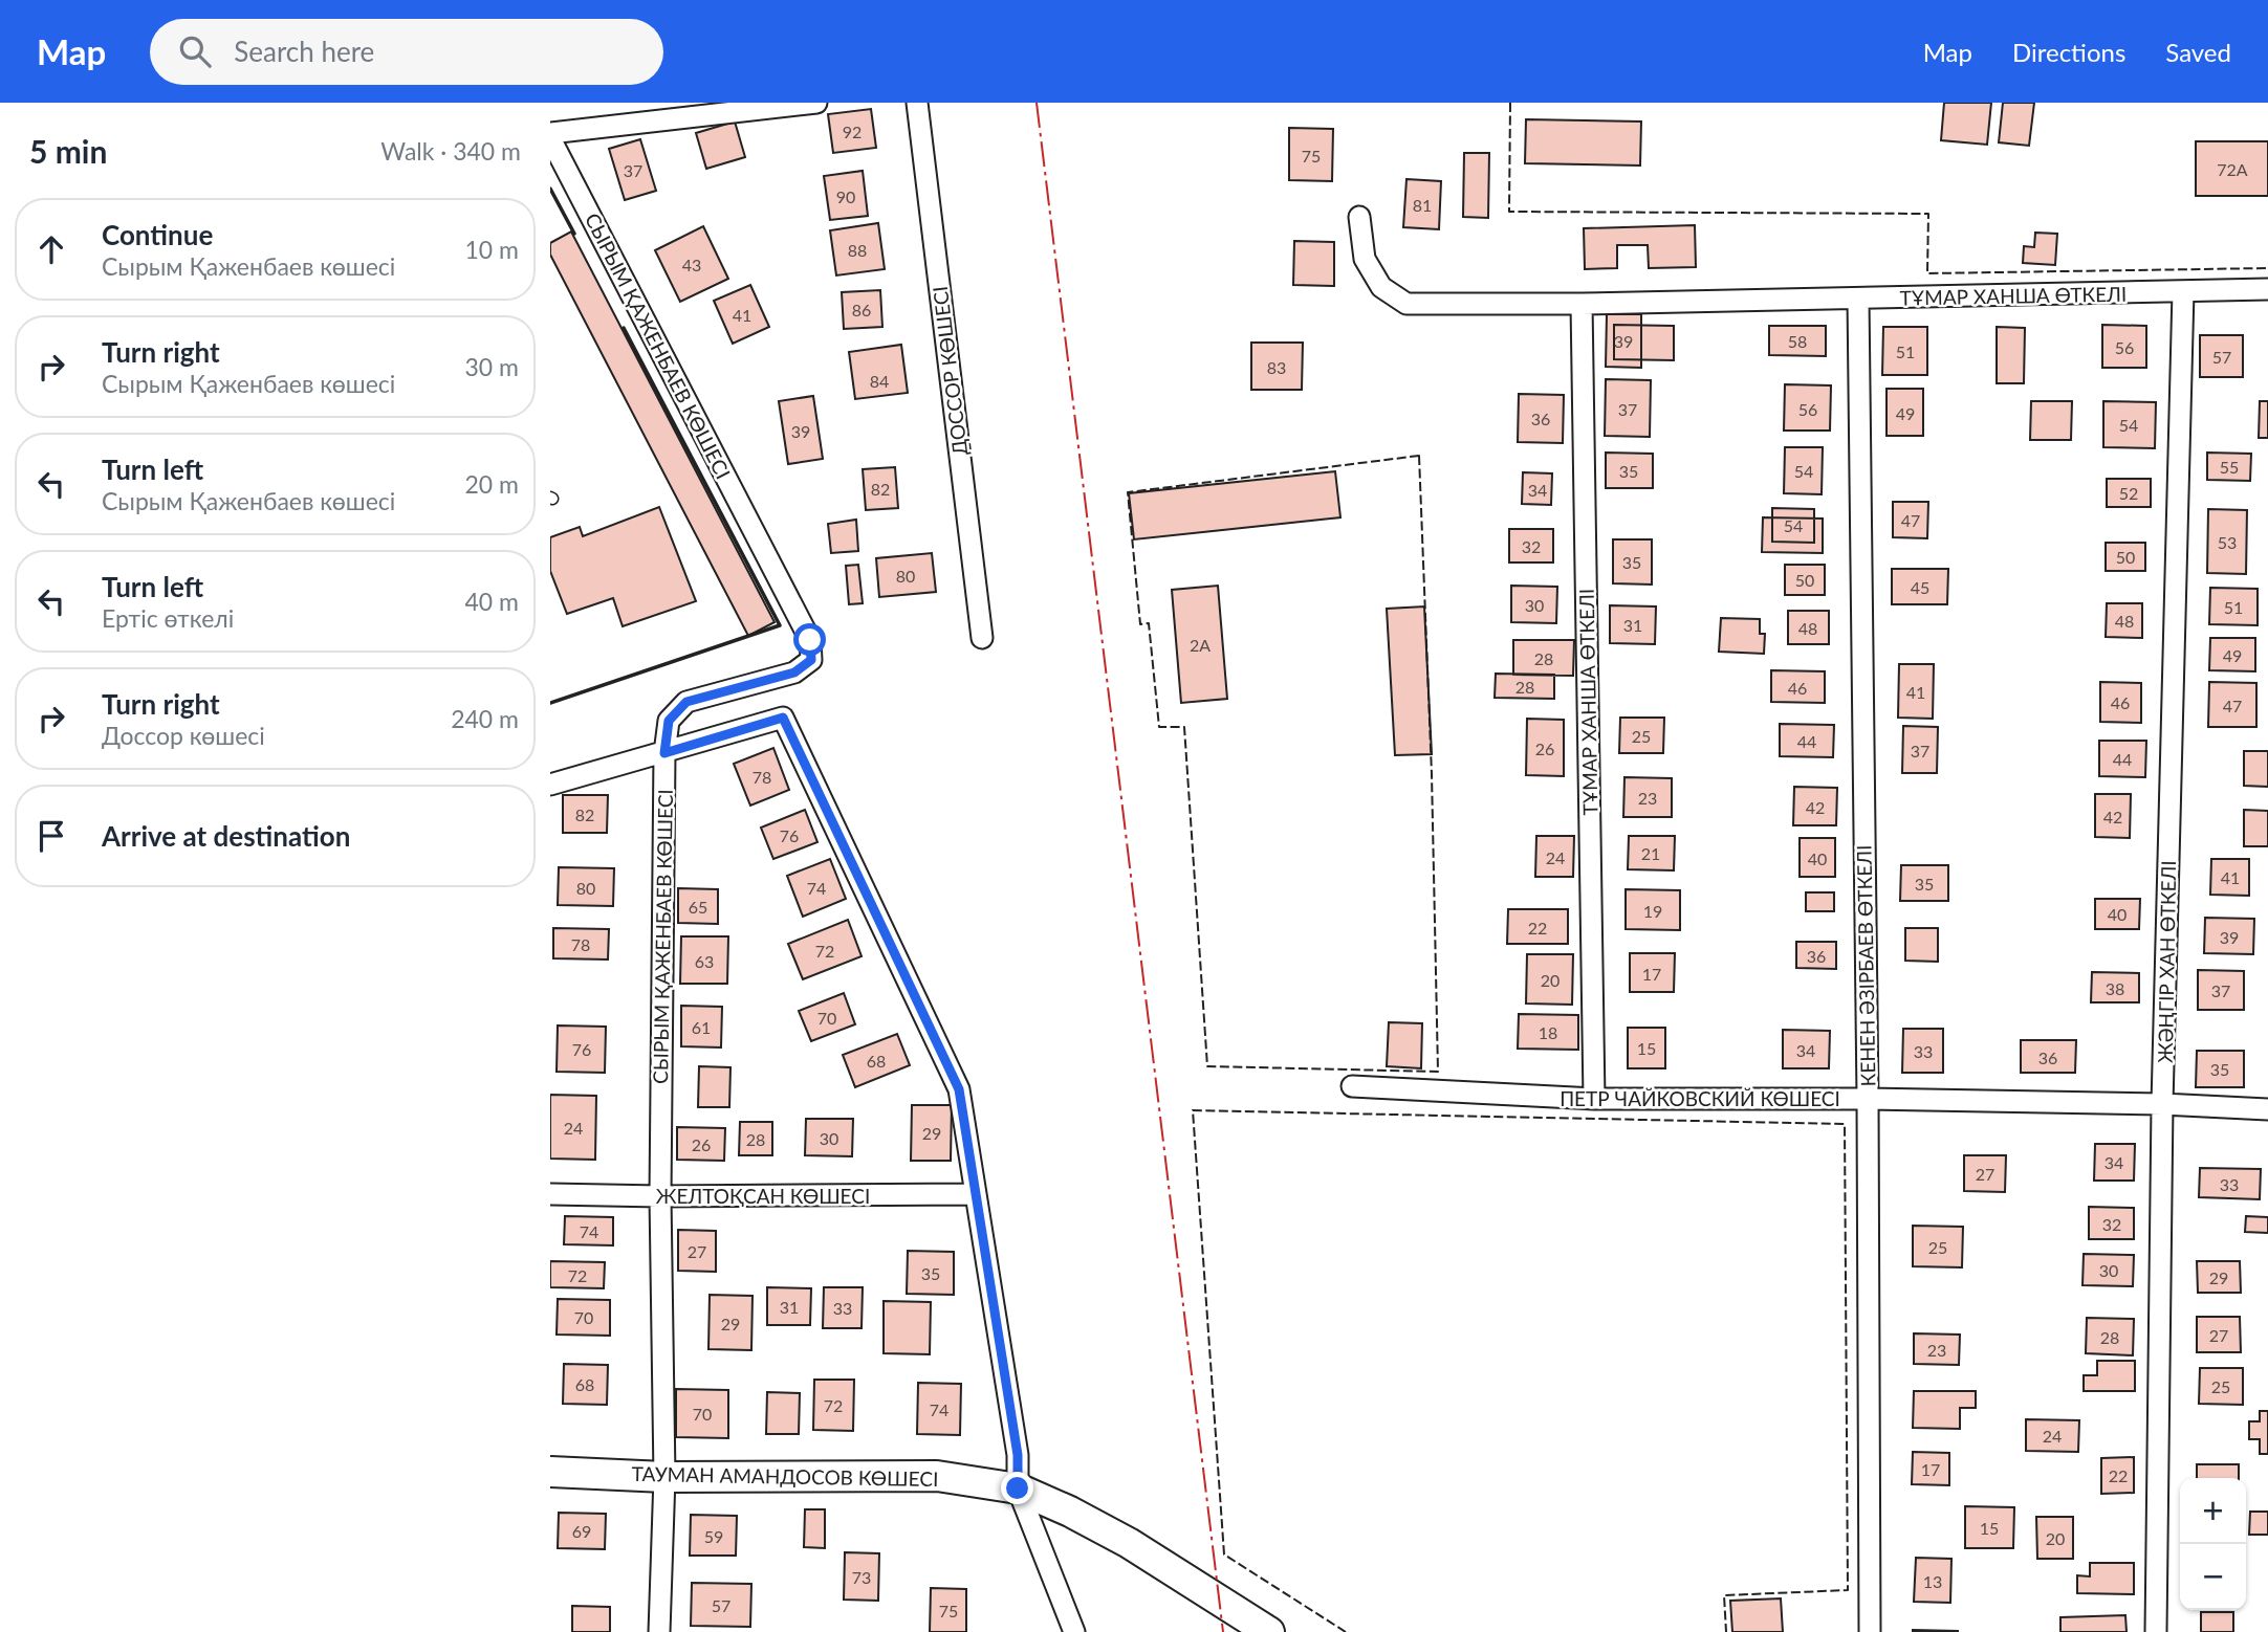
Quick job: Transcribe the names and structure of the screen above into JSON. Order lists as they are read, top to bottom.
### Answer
{
  "streets": {
    "main road": ["ТАУМАН АМАНДОСОВ КӨШЕСІ"],
    "street": [
      "ТҰМАР ХАНША ӨТКЕЛІ",
      "СЫРЫМ ҚАЖЕНБАЕВ КӨШЕСІ",
      "ДОССОР КӨШЕСІ",
      "ЖӘҢГІР ХАН ӨТКЕЛІ",
      "КЕНЕН ӘЗІРБАЕВ ӨТКЕЛІ",
      "ПЕТР ЧАЙКОВСКИЙ КӨШЕСІ",
      "ЖЕЛТОҚСАН КӨШЕСІ"
    ]
  },
  "crossings": [
    ["ТҰМАР ХАНША ӨТКЕЛІ", "ЖӘҢГІР ХАН ӨТКЕЛІ"],
    ["ТҰМАР ХАНША ӨТКЕЛІ", "КЕНЕН ӘЗІРБАЕВ ӨТКЕЛІ"],
    ["ТҰМАР ХАНША ӨТКЕЛІ", "ПЕТР ЧАЙКОВСКИЙ КӨШЕСІ"],
    ["СЫРЫМ ҚАЖЕНБАЕВ КӨШЕСІ", "ЖЕЛТОҚСАН КӨШЕСІ"],
    ["СЫРЫМ ҚАЖЕНБАЕВ КӨШЕСІ", "ТАУМАН АМАНДОСОВ КӨШЕСІ"],
    ["ЖӘҢГІР ХАН ӨТКЕЛІ", "ПЕТР ЧАЙКОВСКИЙ КӨШЕСІ"],
    ["КЕНЕН ӘЗІРБАЕВ ӨТКЕЛІ", "ПЕТР ЧАЙКОВСКИЙ КӨШЕСІ"]
  ],
  "house_numbers": [
    "92",
    "75",
    "72А",
    "37",
    "90",
    "81",
    "88",
    "43",
    "86",
    "41",
    "39",
    "58",
    "56",
    "51",
    "57",
    "83",
    "84",
    "37",
    "56",
    "49",
    "36",
    "54",
    "39",
    "55",
    "35",
    "54",
    "82",
    "34",
    "52",
    "47",
    "54",
    "53",
    "32",
    "50",
    "35",
    "80",
    "50",
    "45",
    "30",
    "51",
    "48",
    "31",
    "48",
    "2А",
    "49",
    "28",
    "28",
    "46",
    "41",
    "46",
    "47",
    "25",
    "44",
    "26",
    "37",
    "44",
    "78",
    "23",
    "42",
    "82",
    "42",
    "76",
    "21",
    "24",
    "40",
    "41",
    "35",
    "80",
    "74",
    "65",
    "19",
    "40",
    "22",
    "39",
    "78",
    "72",
    "36",
    "63",
    "17",
    "20",
    "38",
    "37",
    "70",
    "61",
    "18",
    "15",
    "76",
    "34",
    "33",
    "36",
    "68",
    "35",
    "24",
    "29",
    "30",
    "28",
    "26",
    "34",
    "27",
    "33",
    "32",
    "74",
    "25",
    "27",
    "30",
    "35",
    "72",
    "29",
    "31",
    "33",
    "70",
    "29",
    "27",
    "28",
    "23",
    "68",
    "25",
    "72",
    "74",
    "70",
    "24",
    "17",
    "22",
    "15",
    "69",
    "59",
    "20",
    "73",
    "13",
    "57",
    "75"
  ],
  "page": {
    "header": "Map",
    "search": "Search here",
    "nav": ["Map", "Directions", "Saved"],
    "heading": ["5 min", "Walk · 340 m"],
    "list": [
      ["Continue", "Сырым Қаженбаев көшесі", "10 m"],
      ["Turn right", "Сырым Қаженбаев көшесі", "30 m"],
      ["Turn left", "Сырым Қаженбаев көшесі", "20 m"],
      ["Turn left", "Ертіс өткелі", "40 m"],
      ["Turn right", "Доссор көшесі", "240 m"],
      "Arrive at destination"
    ],
    "map_buttons": ["+", "−"]
  }
}
